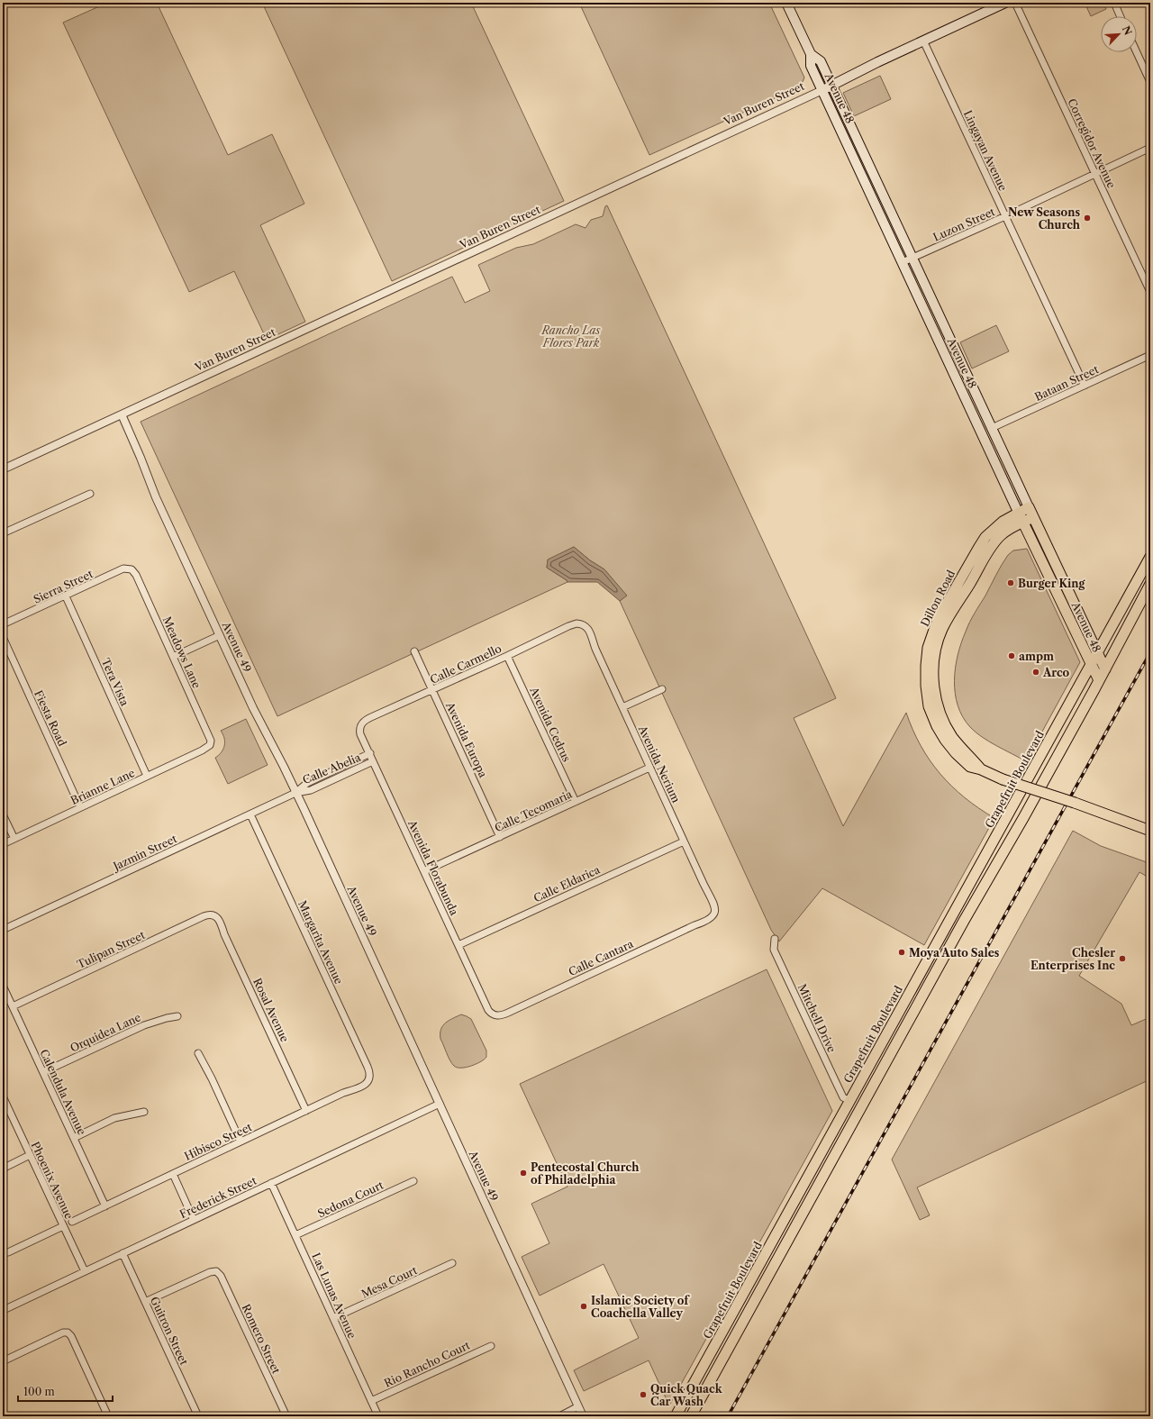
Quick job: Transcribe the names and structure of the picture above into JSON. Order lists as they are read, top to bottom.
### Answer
{
  "streets": {
    "main road": [
      "Avenue 48",
      "Van Buren Street",
      "Dillon Road",
      "Grapefruit Boulevard"
    ],
    "street": [
      "Corregidor Avenue",
      "Lingayan Avenue",
      "Luzon Street",
      "Bataan Street",
      "Sierra Street",
      "Avenue 49",
      "Meadows Lane",
      "Calle Carmello",
      "Tera Vista",
      "Fiesta Road",
      "Avenida Cedrus",
      "Avenida Europa",
      "Avenida Nerium",
      "Calle Abelia",
      "Brianne Lane",
      "Calle Tecomaria",
      "Jazmin Street",
      "Avenida Florabunda",
      "Calle Eldarica",
      "Margarita Avenue",
      "Tulipan Street",
      "Calle Cantara",
      "Rosal Avenue",
      "Mitchell Drive",
      "Orquidea Lane",
      "Calendula Avenue",
      "Hibisco Street",
      "Phoenix Avenue",
      "Frederick Street",
      "Sedona Court",
      "Mesa Court",
      "Las Lunas Avenue",
      "Guitron Street",
      "Romero Street",
      "Rio Rancho Court"
    ]
  },
  "crossings": [
    ["Avenue 48", "Van Buren Street"],
    ["Avenue 48", "Luzon Street"],
    ["Avenue 48", "Bataan Street"],
    ["Avenue 48", "Dillon Road"],
    ["Avenue 48", "Grapefruit Boulevard"],
    ["Van Buren Street", "Lingayan Avenue"],
    ["Van Buren Street", "Avenue 49"],
    ["Corregidor Avenue", "Luzon Street"],
    ["Lingayan Avenue", "Luzon Street"],
    ["Lingayan Avenue", "Bataan Street"],
    ["Sierra Street", "Meadows Lane"],
    ["Sierra Street", "Tera Vista"],
    ["Avenue 49", "Calle Abelia"],
    ["Avenue 49", "Jazmin Street"],
    ["Avenue 49", "Frederick Street"],
    ["Meadows Lane", "Brianne Lane"],
    ["Calle Carmello", "Avenida Cedrus"],
    ["Calle Carmello", "Avenida Europa"],
    ["Calle Carmello", "Avenida Nerium"],
    ["Calle Carmello", "Avenida Florabunda"],
    ["Tera Vista", "Brianne Lane"],
    ["Fiesta Road", "Brianne Lane"],
    ["Avenida Cedrus", "Calle Tecomaria"],
    ["Avenida Europa", "Calle Tecomaria"],
    ["Avenida Nerium", "Calle Tecomaria"],
    ["Avenida Nerium", "Calle Eldarica"],
    ["Avenida Nerium", "Calle Cantara"],
    ["Calle Abelia", "Jazmin Street"],
    ["Calle Abelia", "Avenida Florabunda"],
    ["Grapefruit Boulevard", "Mitchell Drive"],
    ["Calle Tecomaria", "Avenida Florabunda"],
    ["Jazmin Street", "Margarita Avenue"],
    ["Avenida Florabunda", "Calle Eldarica"],
    ["Avenida Florabunda", "Calle Cantara"],
    ["Margarita Avenue", "Hibisco Street"],
    ["Tulipan Street", "Rosal Avenue"],
    ["Tulipan Street", "Calendula Avenue"],
    ["Rosal Avenue", "Hibisco Street"],
    ["Orquidea Lane", "Calendula Avenue"],
    ["Calendula Avenue", "Hibisco Street"],
    ["Phoenix Avenue", "Frederick Street"],
    ["Frederick Street", "Las Lunas Avenue"],
    ["Frederick Street", "Guitron Street"],
    ["Sedona Court", "Las Lunas Avenue"],
    ["Mesa Court", "Las Lunas Avenue"],
    ["Las Lunas Avenue", "Rio Rancho Court"],
    ["Guitron Street", "Romero Street"]
  ],
  "parks": ["Rancho Las Flores Park"],
  "places": [
    "New Seasons Church",
    "Burger King",
    "ampm",
    "Arco",
    "Moya Auto Sales",
    "Chesler Enterprises Inc",
    "Pentecostal Church of Philadelphia",
    "Islamic Society of Coachella Valley",
    "Quick Quack Car Wash"
  ],
  "scale_bar": "100 m",
  "north": "top right"
}
